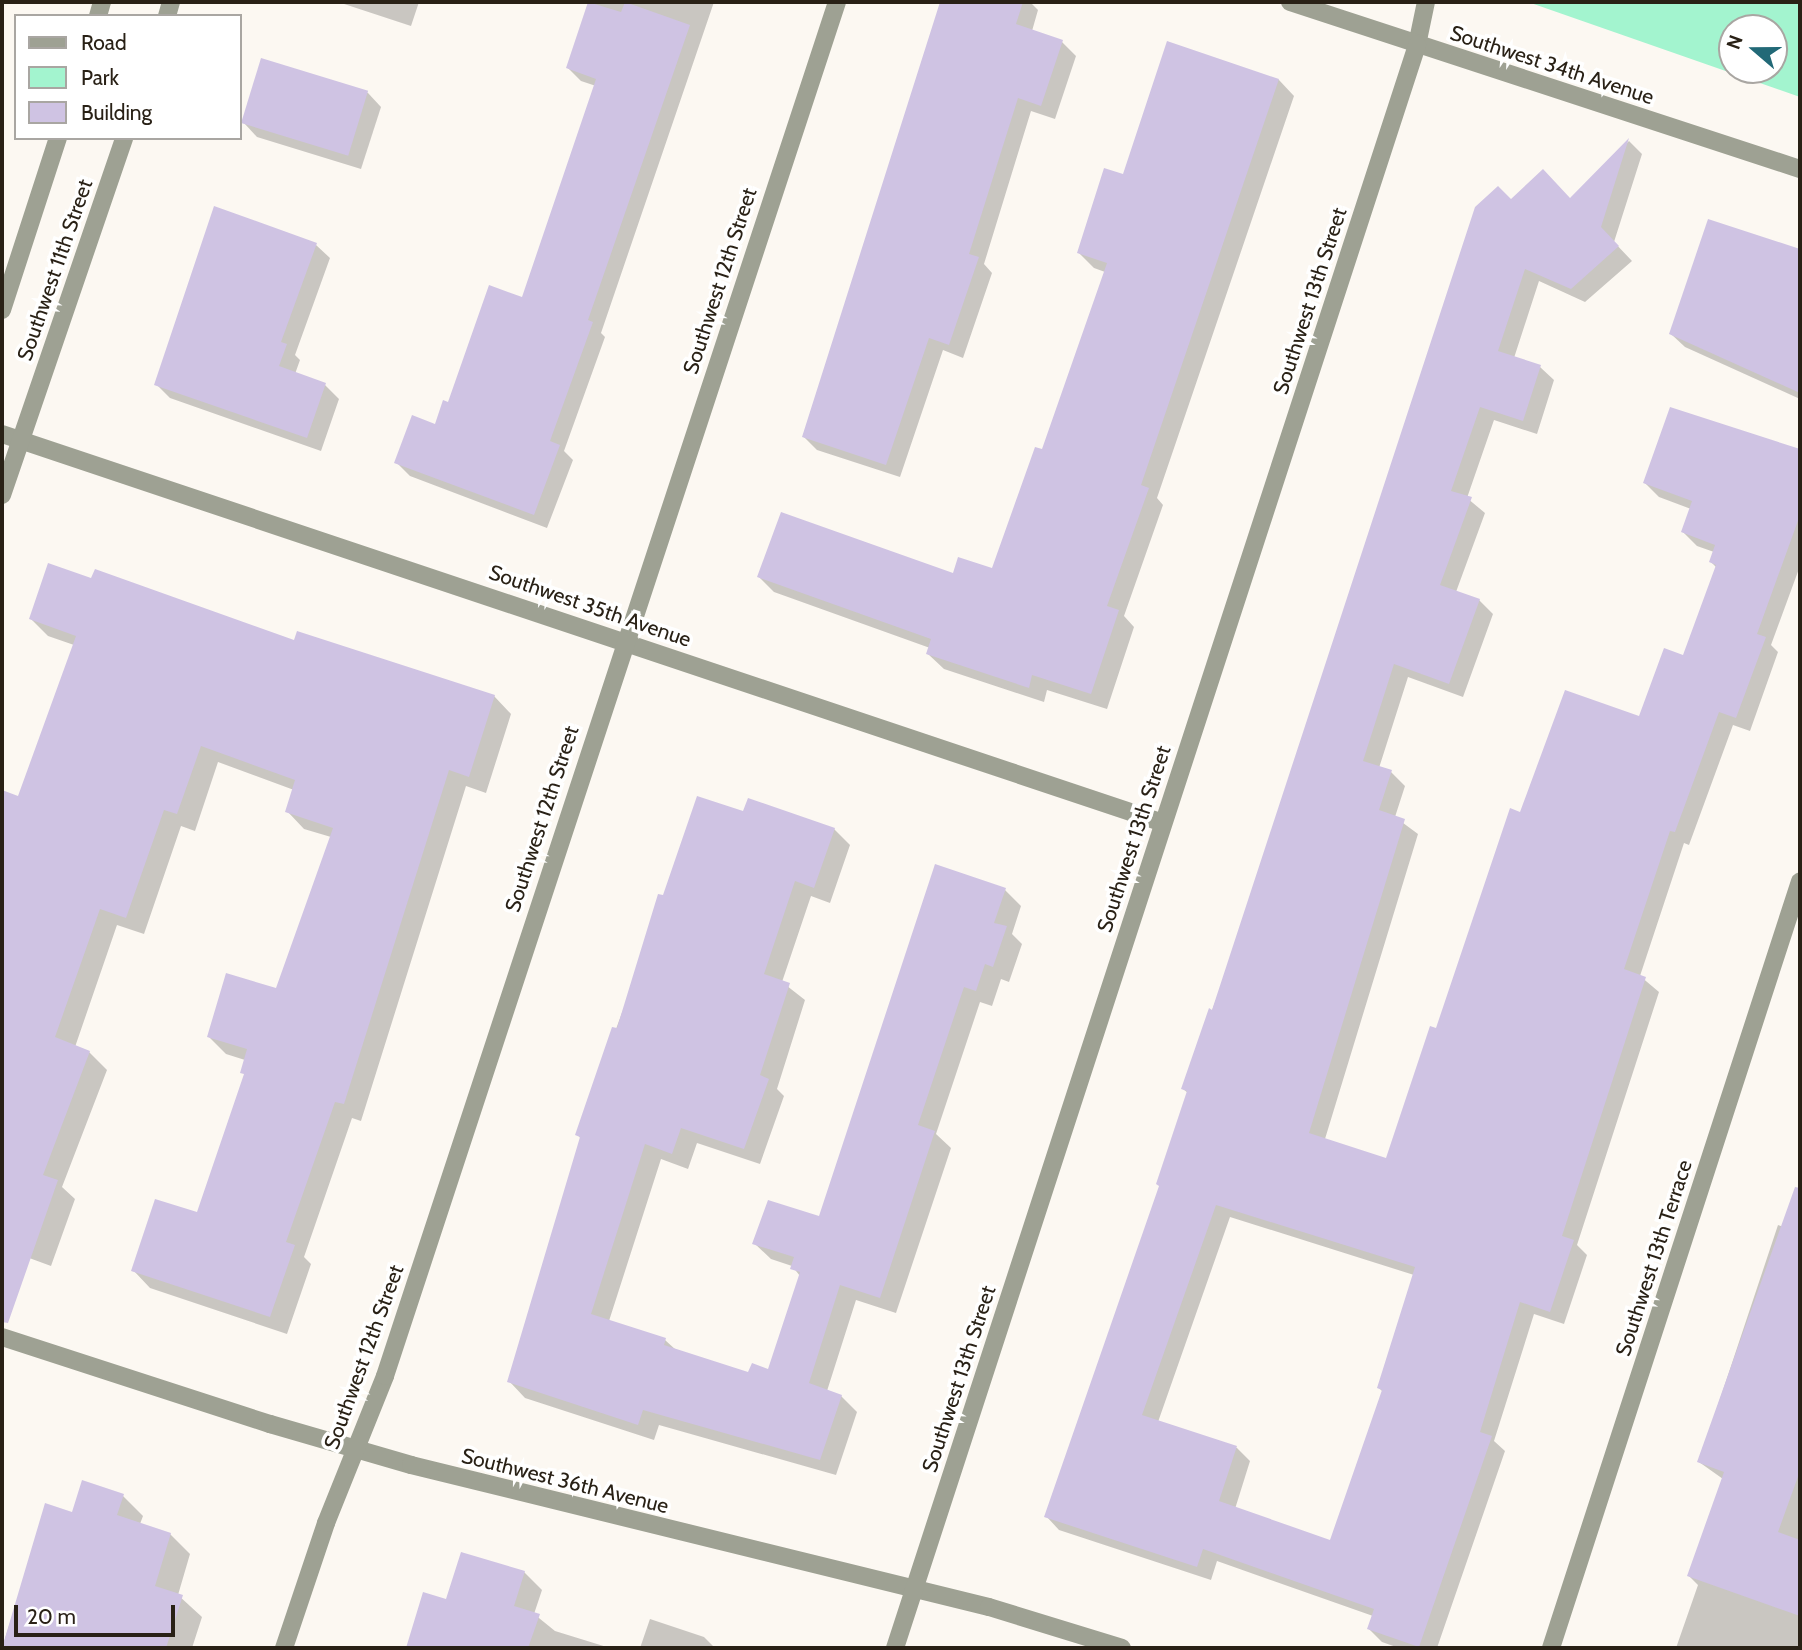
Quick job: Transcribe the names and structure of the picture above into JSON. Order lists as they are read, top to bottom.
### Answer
{
  "streets": {
    "street": [
      "Southwest 34th Avenue",
      "Southwest 11th Street",
      "Southwest 12th Street",
      "Southwest 13th Street",
      "Southwest 35th Avenue",
      "Southwest 13th Terrace",
      "Southwest 36th Avenue"
    ]
  },
  "crossings": [
    ["Southwest 34th Avenue", "Southwest 13th Street"],
    ["Southwest 11th Street", "Southwest 35th Avenue"],
    ["Southwest 12th Street", "Southwest 35th Avenue"],
    ["Southwest 12th Street", "Southwest 36th Avenue"],
    ["Southwest 13th Street", "Southwest 35th Avenue"],
    ["Southwest 13th Street", "Southwest 36th Avenue"]
  ],
  "legend": ["Road", "Park", "Building"],
  "scale_bar": "20 m",
  "north": "left"
}
